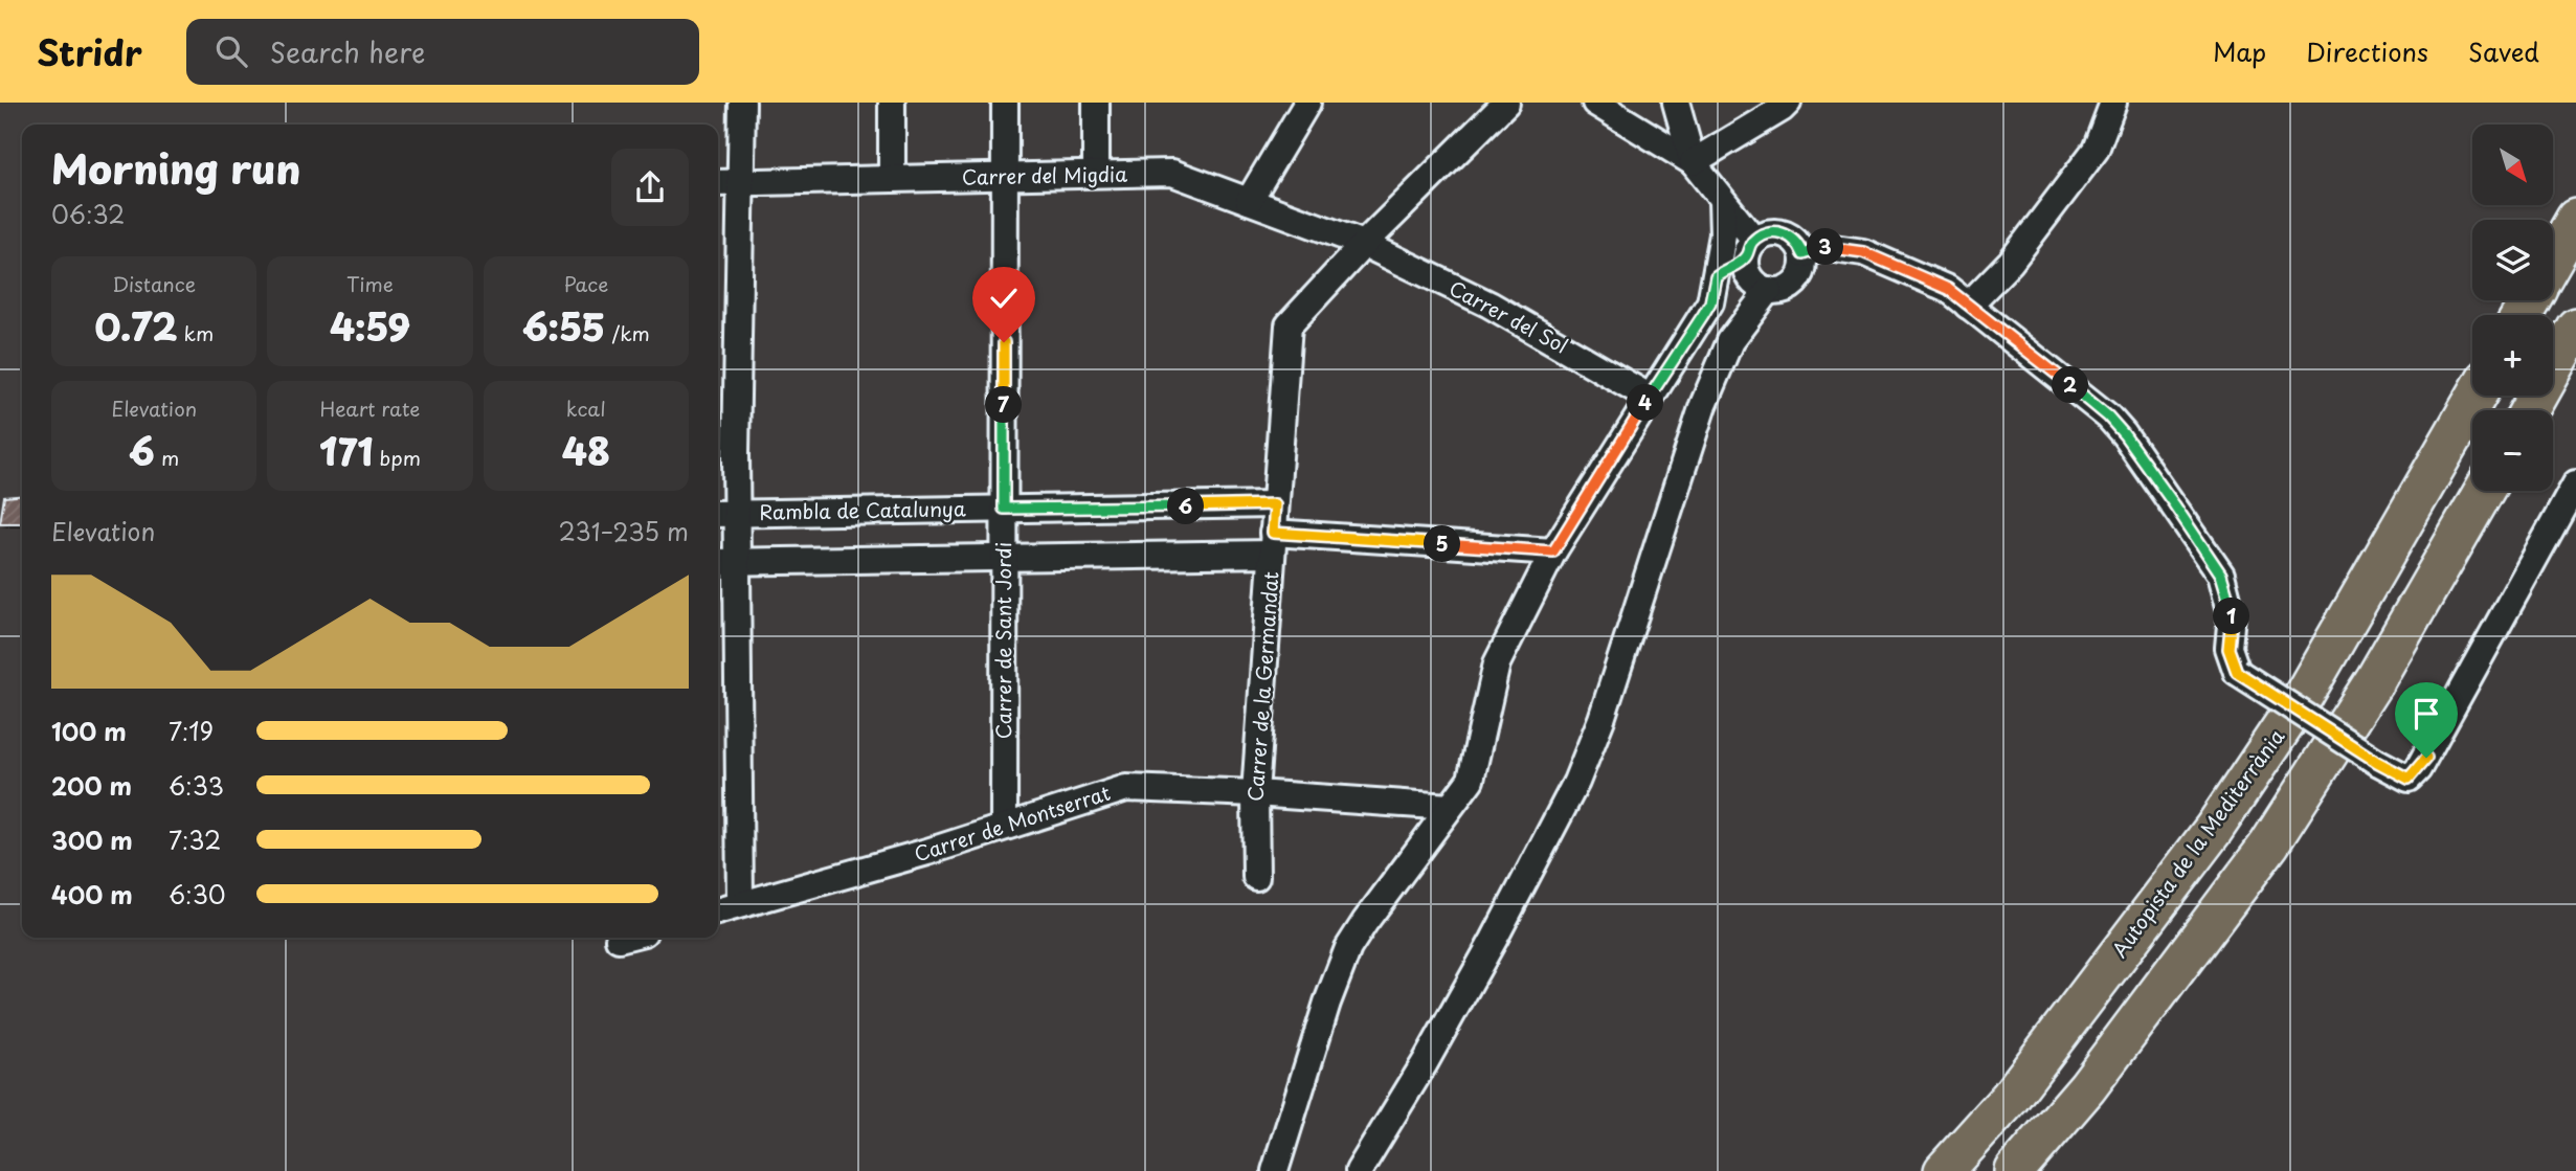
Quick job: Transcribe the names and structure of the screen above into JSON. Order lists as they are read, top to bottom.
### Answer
{
  "streets": {
    "highway": ["Autopista de la Mediterrània"],
    "street": [
      "Carrer del Migdia",
      "Carrer del Sol",
      "Rambla de Catalunya",
      "Carrer de Sant Jordi",
      "Carrer de la Germandat",
      "Carrer de Montserrat"
    ]
  },
  "crossings": [
    ["Carrer del Migdia", "Carrer del Sol"],
    ["Carrer del Migdia", "Carrer de Sant Jordi"],
    ["Carrer del Migdia", "Carrer de la Germandat"],
    ["Carrer del Sol", "Carrer de la Germandat"],
    ["Rambla de Catalunya", "Carrer de Sant Jordi"],
    ["Rambla de Catalunya", "Carrer de la Germandat"],
    ["Carrer de Sant Jordi", "Carrer de Montserrat"],
    ["Carrer de la Germandat", "Carrer de Montserrat"]
  ],
  "north": "bottom right",
  "page": {
    "header": "Stridr",
    "search": "Search here",
    "nav": ["Map", "Directions", "Saved"],
    "map_buttons": ["+", "−"],
    "heading": ["Morning run", "06:32"],
    "pins": [
      "3",
      "2",
      "4",
      "7",
      "6",
      "5",
      "1"
    ],
    "stats": [
      ["Distance", "0.72 km"],
      ["Time", "4:59"],
      ["Pace", "6:55 /km"],
      ["Elevation", "6 m"],
      ["Heart rate", "171 bpm"],
      ["kcal", "48"]
    ],
    "chart": ["Elevation", "231–235 m"],
    "list": [
      {
        "name": "100 m",
        "note": "7:19"
      },
      {
        "name": "200 m",
        "note": "6:33"
      },
      {
        "name": "300 m",
        "note": "7:32"
      },
      {
        "name": "400 m",
        "note": "6:30"
      }
    ]
  }
}
